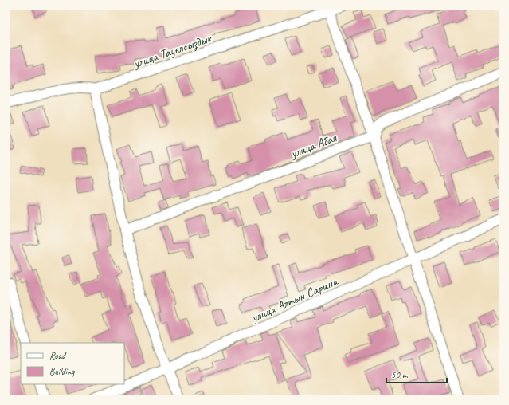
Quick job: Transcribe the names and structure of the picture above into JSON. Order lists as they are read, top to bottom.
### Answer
{
  "streets": {
    "street": ["улица Тауелсыздык", "улица Абая", "улица Алтын Сарина"]
  },
  "legend": ["Road", "Building"],
  "scale_bar": "50 m"
}
